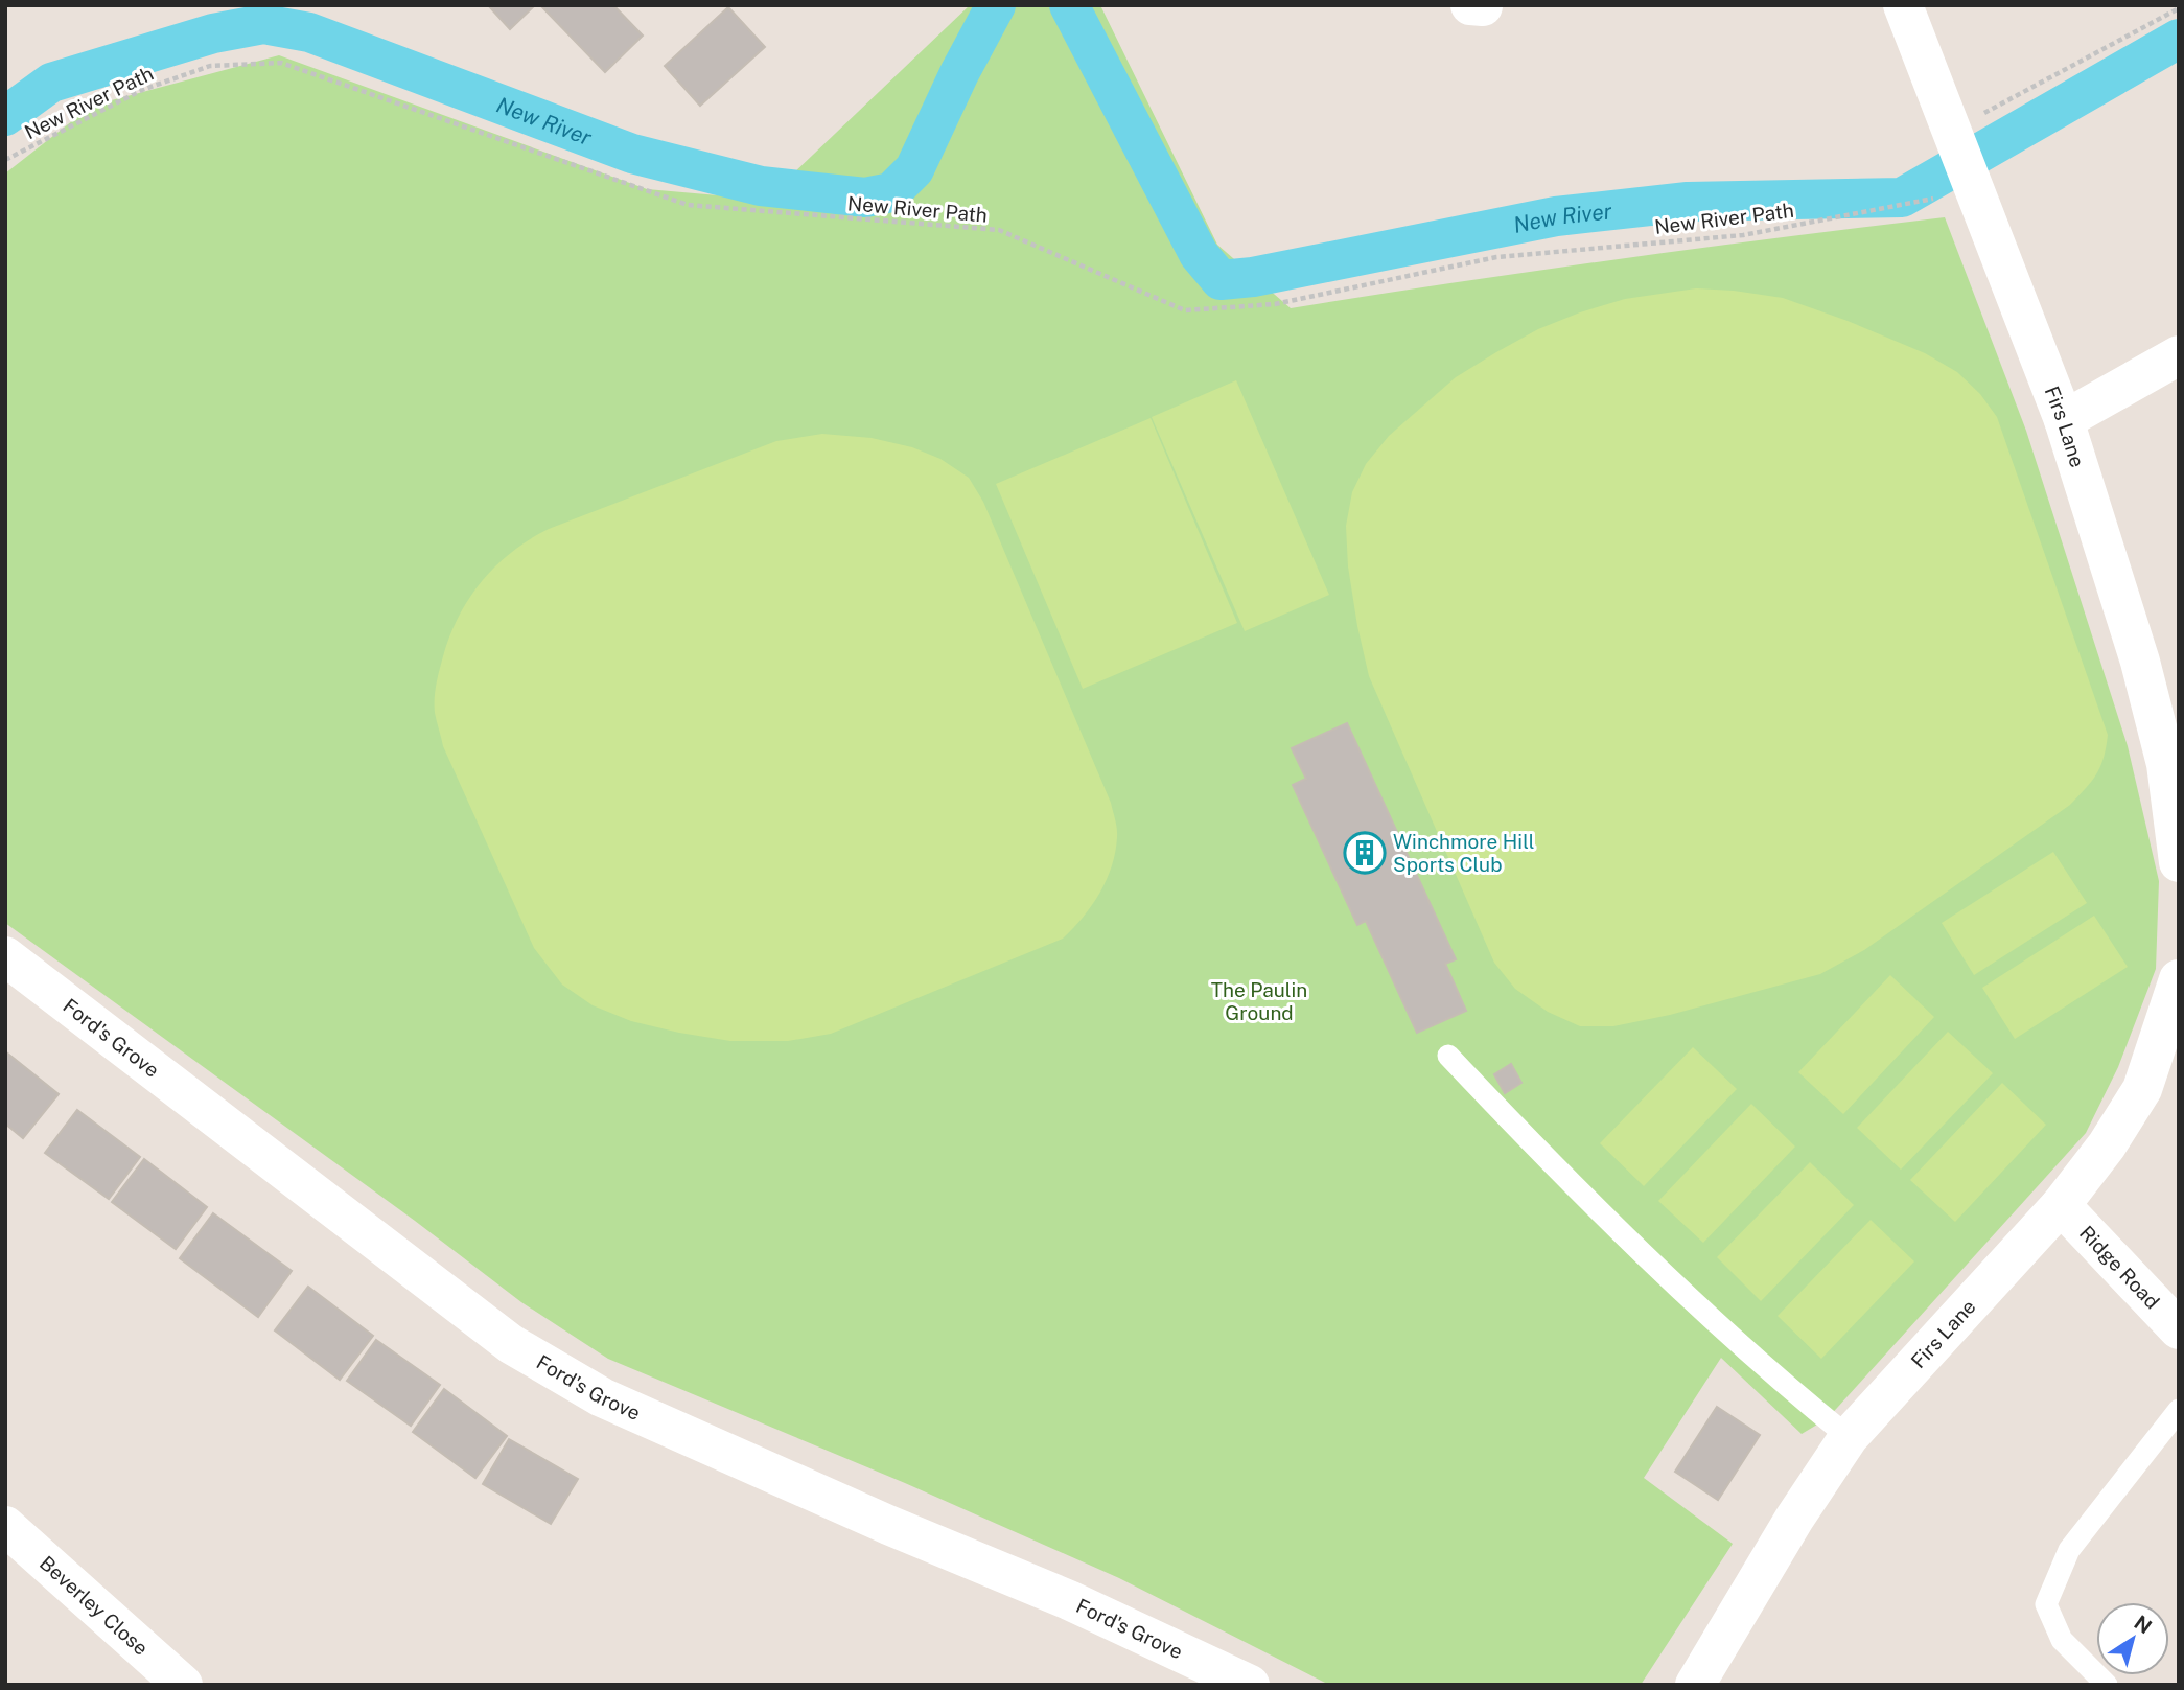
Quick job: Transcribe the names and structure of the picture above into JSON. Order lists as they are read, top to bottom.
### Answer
{
  "streets": {
    "street": [
      "Firs Lane",
      "Ford's Grove",
      "Ridge Road",
      "Beverley Close"
    ],
    "path": ["New River Path"]
  },
  "crossings": [
    ["Firs Lane", "Ridge Road"]
  ],
  "water": ["New River"],
  "parks": ["The Paulin Ground"],
  "places": {
    "building": ["Winchmore Hill Sports Club"]
  },
  "north": "top right"
}
